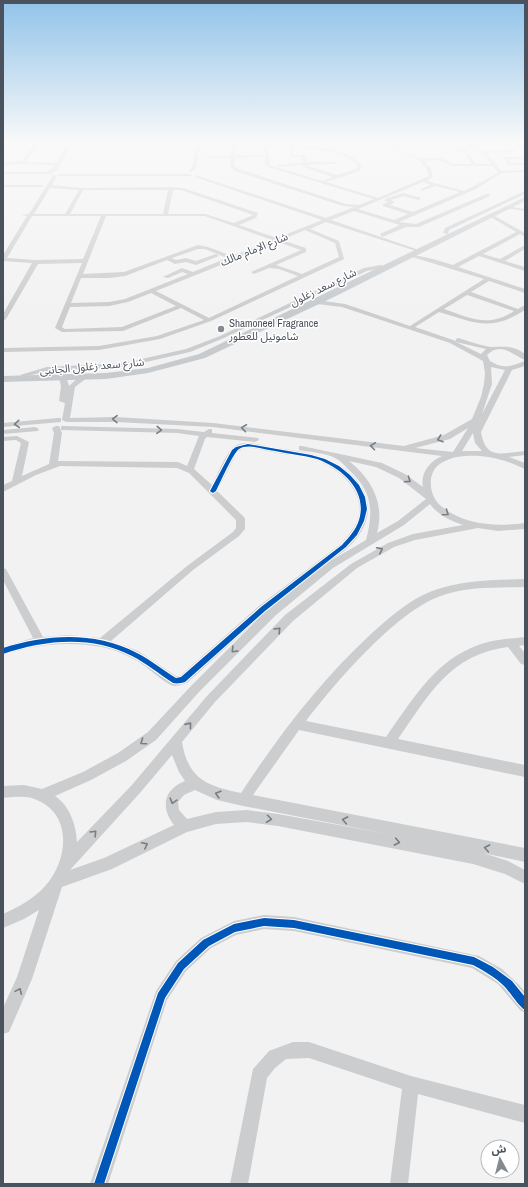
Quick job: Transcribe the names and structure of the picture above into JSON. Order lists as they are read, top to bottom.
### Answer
{
  "streets": {
    "main road": ["شارع سعد زغلول"],
    "street": ["شارع الإمام مالك", "شارع سعد زغلول الجانبى"]
  },
  "crossings": [
    ["شارع سعد زغلول", "شارع سعد زغلول الجانبى"]
  ],
  "places": ["Shamoneel Fragrance شامونيل للعطور"],
  "north": "top"
}
